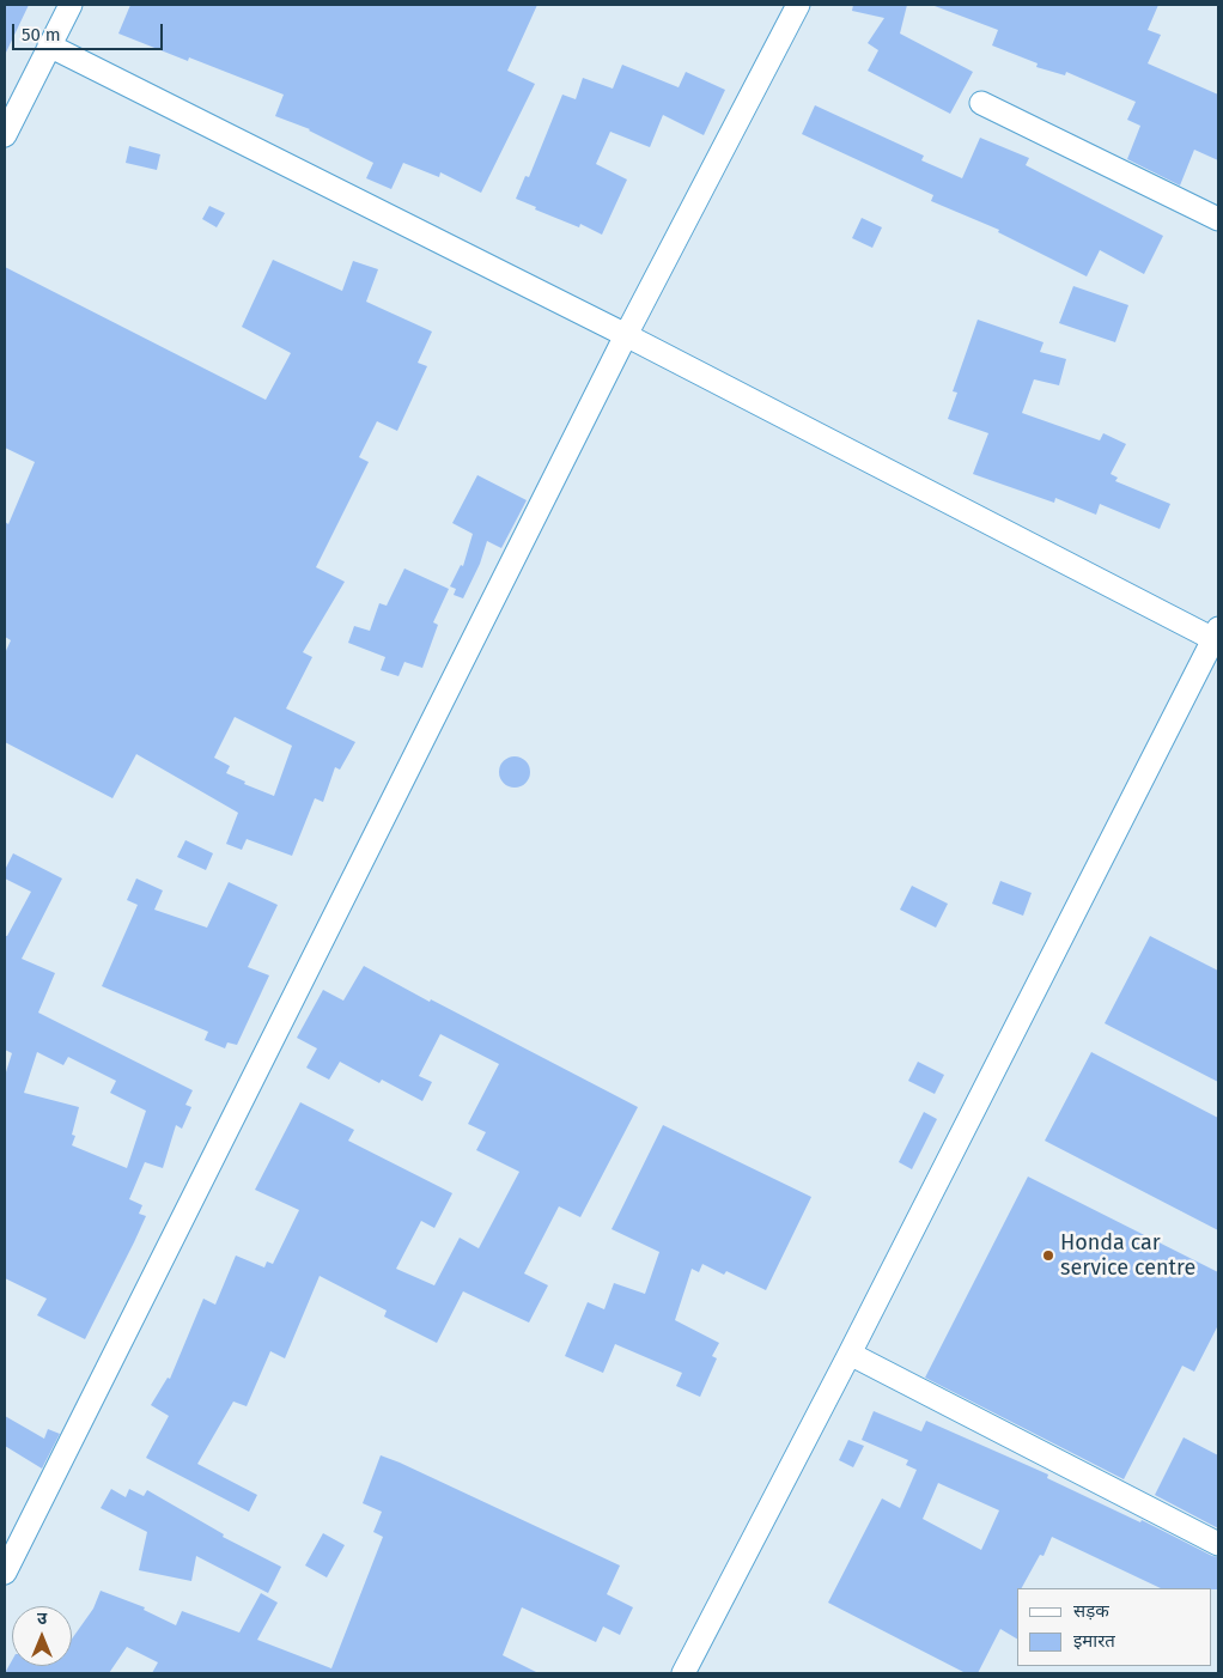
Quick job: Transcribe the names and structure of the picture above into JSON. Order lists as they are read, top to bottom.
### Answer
{
  "places": ["Honda car service centre"],
  "legend": ["सड़क", "इमारत"],
  "scale_bar": "50 m",
  "north": "top"
}
